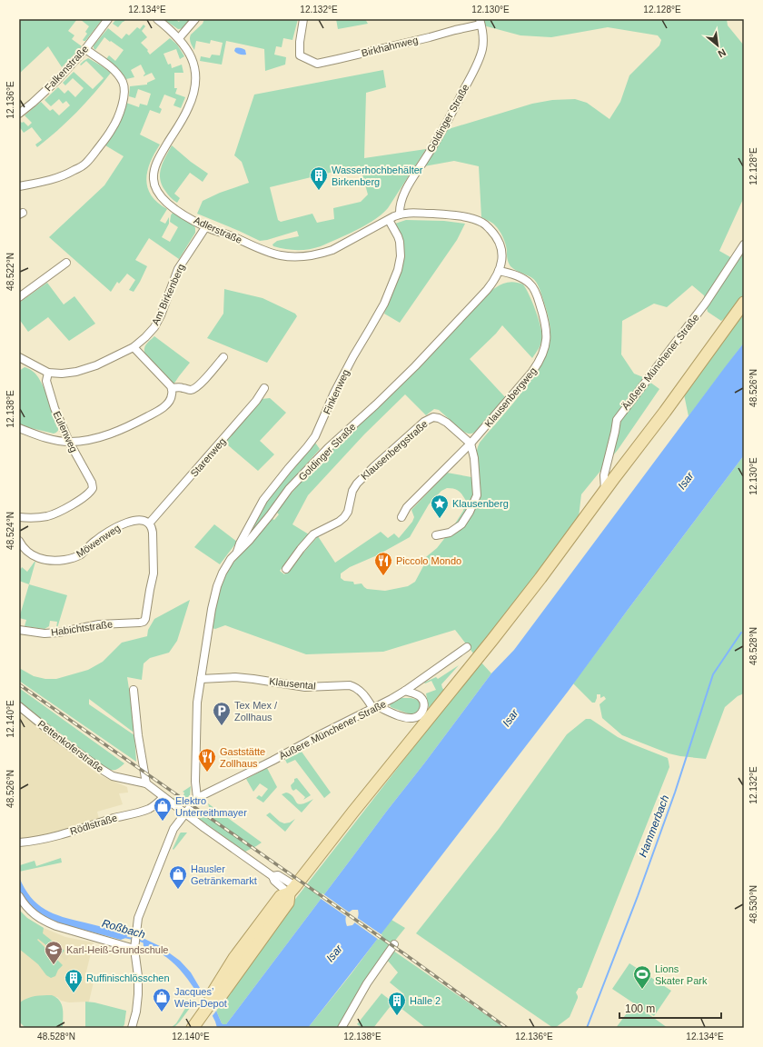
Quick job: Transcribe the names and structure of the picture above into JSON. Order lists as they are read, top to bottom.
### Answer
{
  "streets": {
    "street": [
      "Birkhahnweg",
      "Falkenstraße",
      "Goldinger Straße",
      "Adlerstraße",
      "Am Birkenberg",
      "Äußere Münchener Straße",
      "Finkenweg",
      "Klausenbergweg",
      "Eulenweg",
      "Klausenbergstraße",
      "Starenweg",
      "Möwenweg",
      "Habichtstraße",
      "Klausental",
      "Pettenkoferstraße",
      "Rödlstraße"
    ]
  },
  "crossings": [
    ["Birkhahnweg", "Goldinger Straße"],
    ["Goldinger Straße", "Adlerstraße"],
    ["Goldinger Straße", "Äußere Münchener Straße"],
    ["Goldinger Straße", "Finkenweg"],
    ["Goldinger Straße", "Klausenbergweg"],
    ["Goldinger Straße", "Klausental"],
    ["Adlerstraße", "Am Birkenberg"],
    ["Adlerstraße", "Finkenweg"],
    ["Am Birkenberg", "Eulenweg"],
    ["Äußere Münchener Straße", "Klausental"],
    ["Äußere Münchener Straße", "Pettenkoferstraße"],
    ["Klausenbergweg", "Klausenbergstraße"],
    ["Starenweg", "Möwenweg"],
    ["Starenweg", "Habichtstraße"],
    ["Möwenweg", "Habichtstraße"],
    ["Pettenkoferstraße", "Rödlstraße"]
  ],
  "water": ["Isar", "Hammerbach", "Roßbach"],
  "places": {
    "building": ["Wasserhochbehälter Birkenberg", "Ruffinischlösschen", "Halle 2"],
    "place": ["Klausenberg"],
    "restaurant": ["Piccolo Mondo", "Gaststätte Zollhaus"],
    "parking": ["Tex Mex / Zollhaus"],
    "shop": ["Elektro Unterreithmayer", "Hausler Getränkemarkt", "Jacques’ Wein-Depot"],
    "school or university": ["Karl-Heiß-Grundschule"],
    "sports": ["Lions Skater Park"]
  },
  "scale_bar": "100 m",
  "north": "bottom right",
  "coordinates": [
    "12.134°E",
    "12.132°E",
    "12.130°E",
    "12.128°E",
    "12.136°E",
    "48.522°N",
    "48.526°N",
    "12.138°E",
    "48.524°N",
    "48.528°N",
    "12.140°E",
    "48.530°N"
  ]
}
